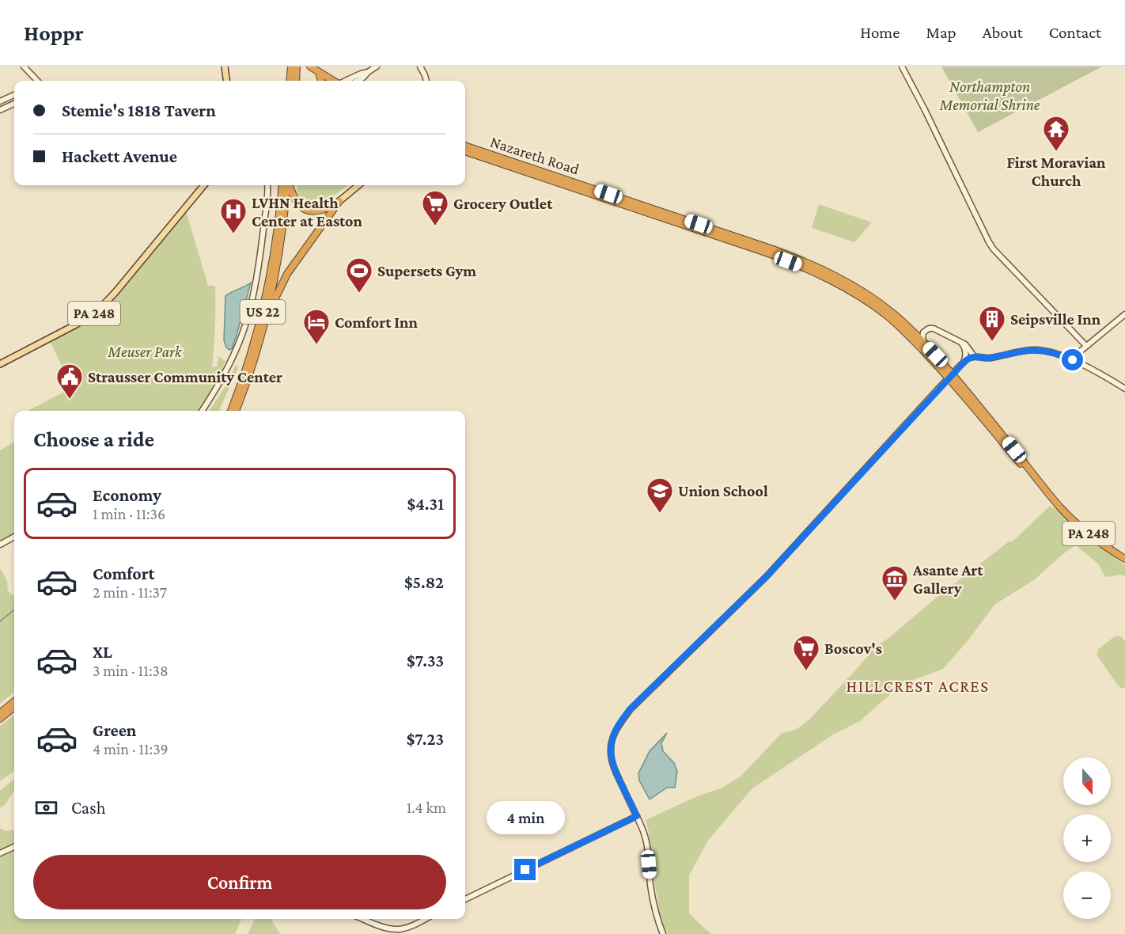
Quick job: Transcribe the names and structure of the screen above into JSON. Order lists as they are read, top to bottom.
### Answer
{
  "streets": {
    "highway": ["Nazareth Road", "US 22", "PA 248"]
  },
  "districts": ["HILLCREST ACRES"],
  "parks": ["Northampton Memorial Shrine", "Meuser Park"],
  "places": {
    "temple": ["First Moravian Church"],
    "supermarket": ["Grocery Outlet", "Boscov's"],
    "hospital": ["LVHN Health Center at Easton"],
    "sports": ["Supersets Gym"],
    "building": ["Seipsville Inn"],
    "hotel": ["Comfort Inn"],
    "public building": ["Strausser Community Center"],
    "school or university": ["Union School"],
    "museum": ["Asante Art Gallery"]
  },
  "north": "bottom",
  "page": {
    "header": "Hoppr",
    "nav": [
      "Home",
      "Map",
      "About",
      "Contact"
    ],
    "banner": ["Stemie's 1818 Tavern", "Hackett Avenue"],
    "heading": "Choose a ride",
    "list": [
      {
        "name": "Economy",
        "note": "1 min · 11:36",
        "value": "$4.31"
      },
      {
        "name": "Comfort",
        "note": "2 min · 11:37",
        "value": "$5.82"
      },
      {
        "name": "XL",
        "note": "3 min · 11:38",
        "value": "$7.33"
      },
      {
        "name": "Green",
        "note": "4 min · 11:39",
        "value": "$7.23"
      }
    ],
    "map_buttons": ["+", "−"],
    "pay": ["Cash", "1.4 km"],
    "bubble": "4 min",
    "buttons": "Confirm"
  }
}
